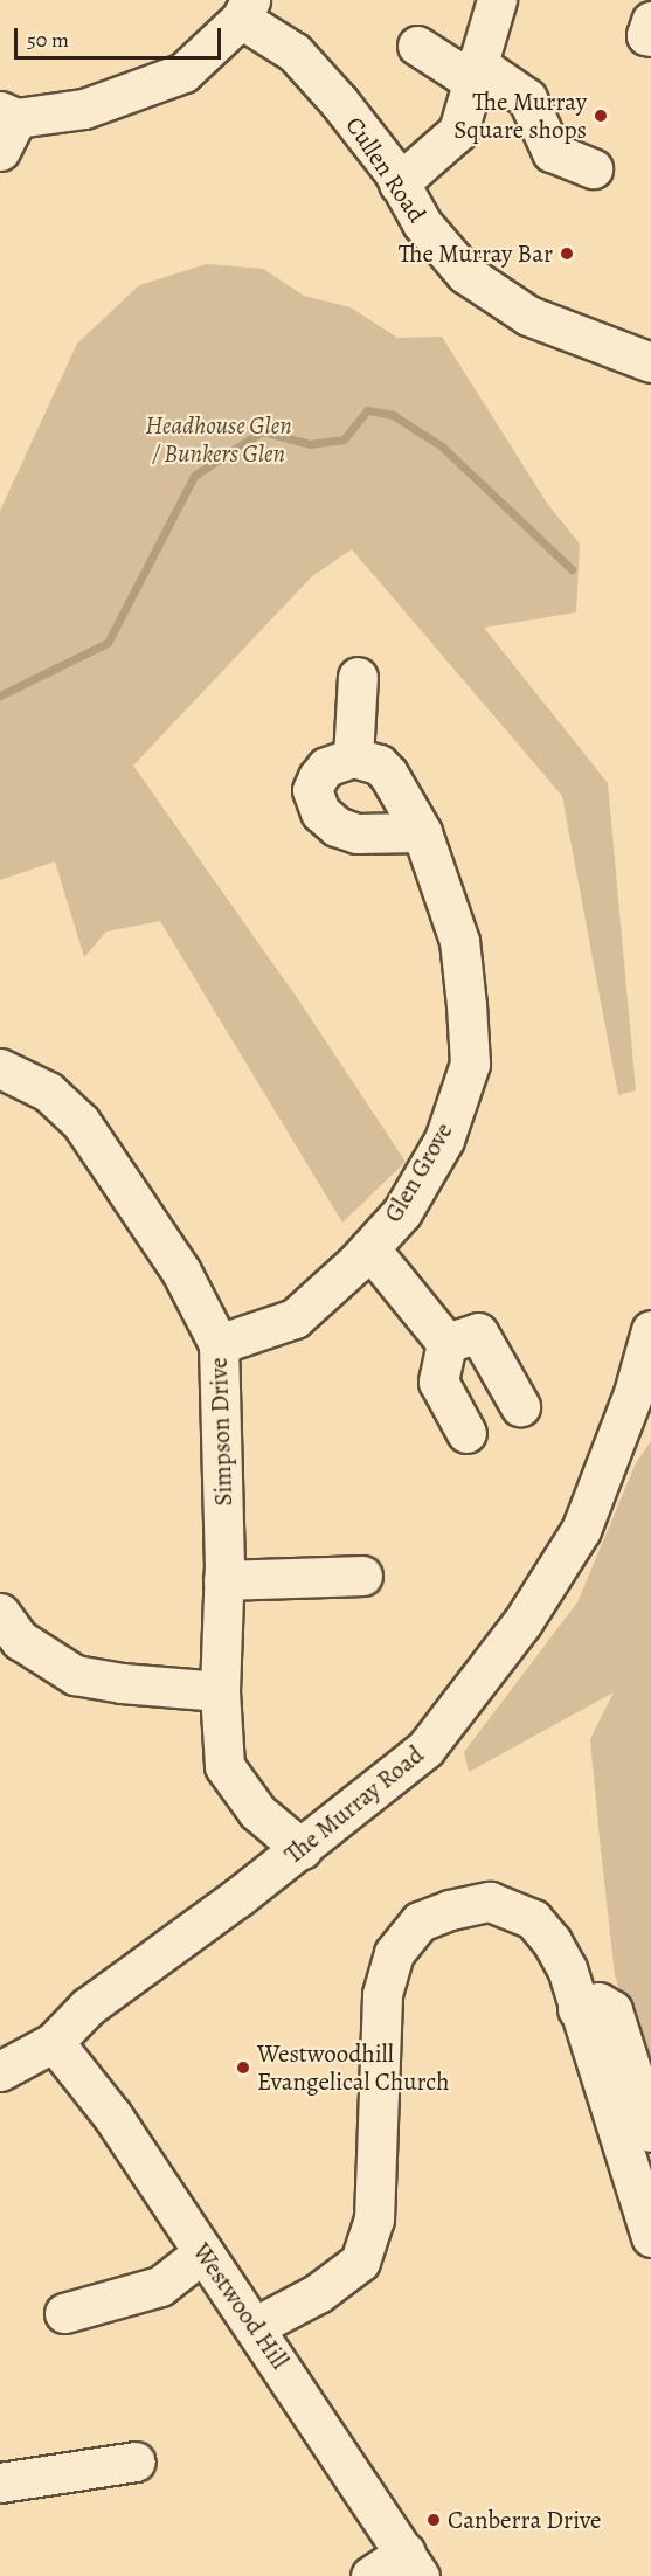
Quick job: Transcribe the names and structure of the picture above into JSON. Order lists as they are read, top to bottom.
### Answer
{
  "streets": {
    "street": [
      "Cullen Road",
      "Glen Grove",
      "Simpson Drive",
      "The Murray Road",
      "Westwood Hill"
    ]
  },
  "crossings": [
    ["Glen Grove", "Simpson Drive"],
    ["Simpson Drive", "The Murray Road"],
    ["The Murray Road", "Westwood Hill"]
  ],
  "parks": ["Headhouse Glen / Bunkers Glen"],
  "places": [
    "The Murray Square shops",
    "The Murray Bar",
    "Westwoodhill Evangelical Church",
    "Canberra Drive"
  ],
  "scale_bar": "50 m"
}
